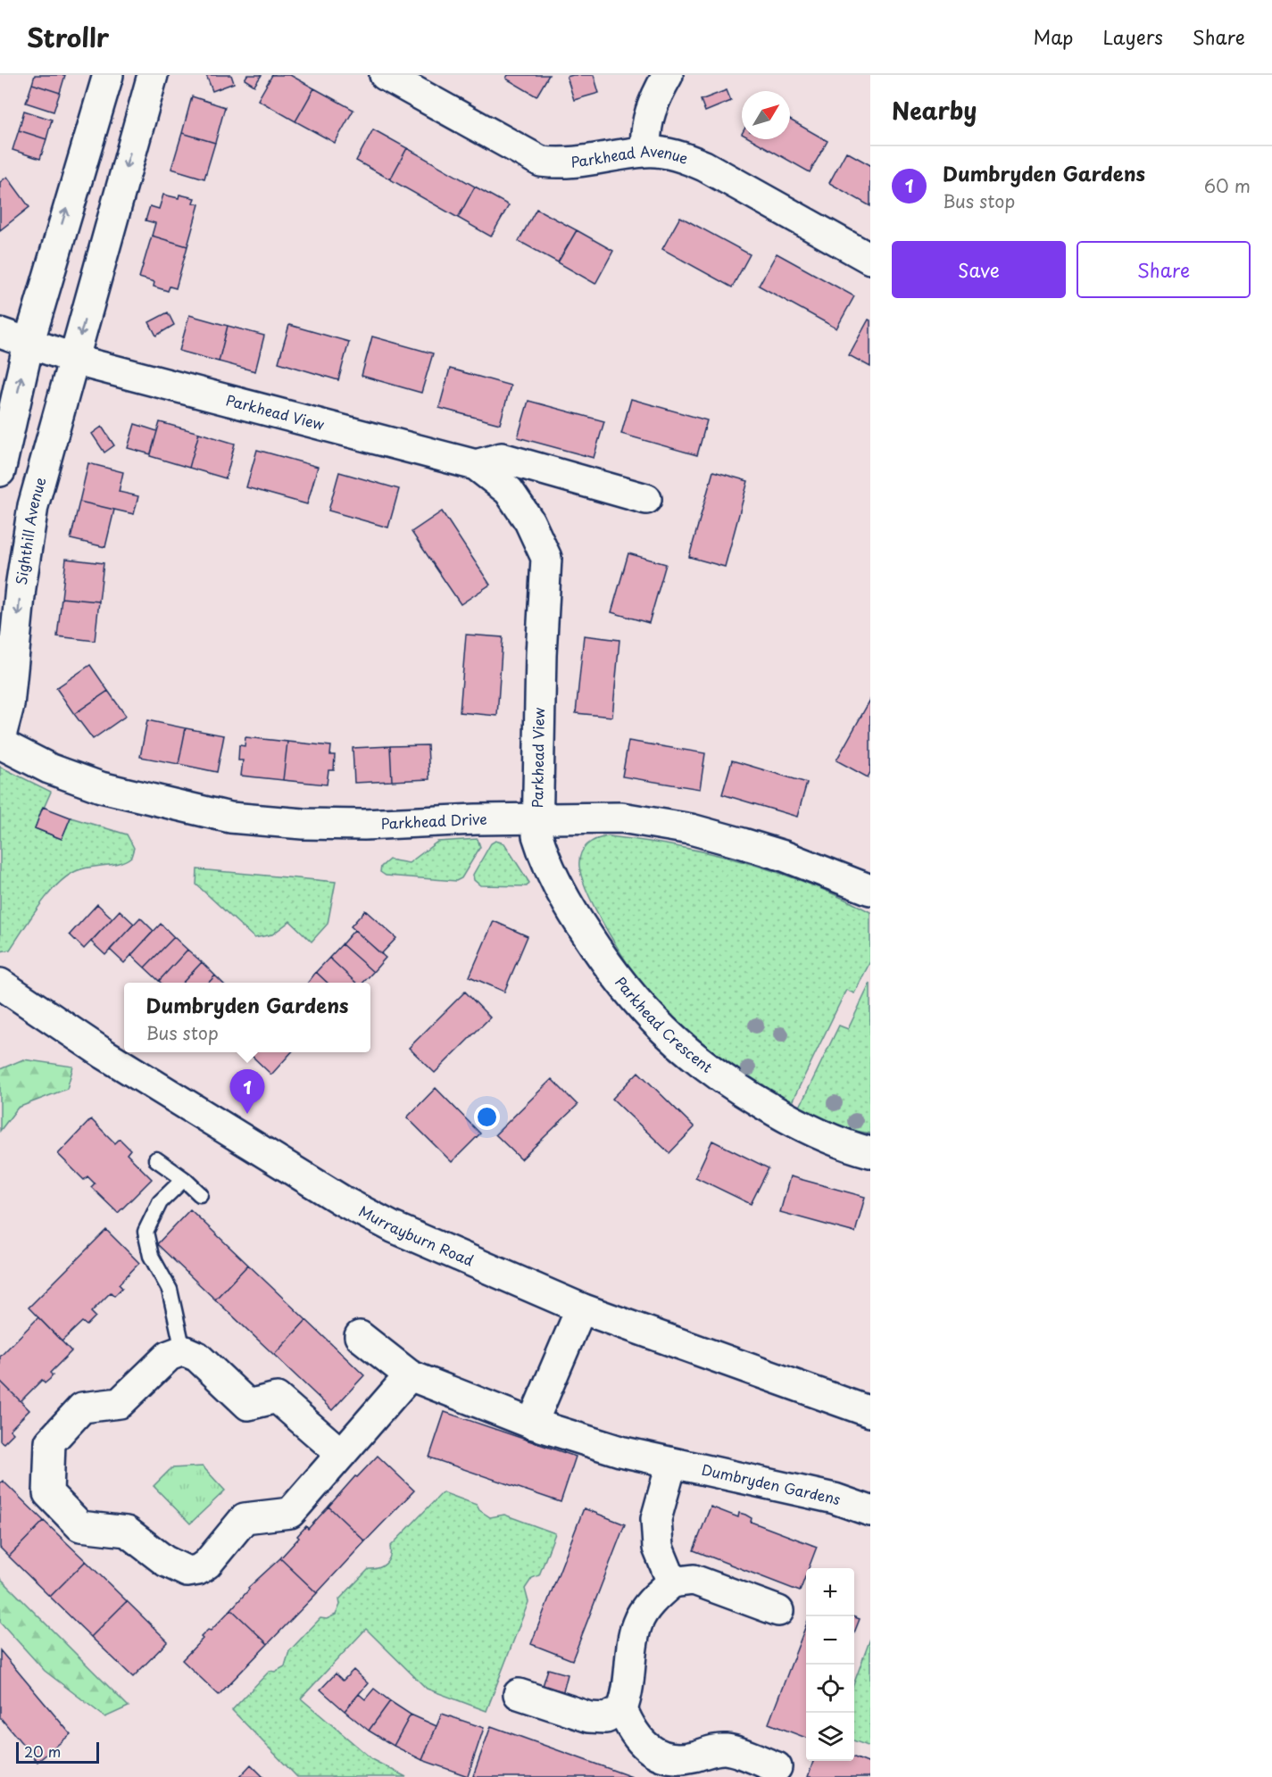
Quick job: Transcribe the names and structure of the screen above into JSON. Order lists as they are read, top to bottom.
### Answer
{
  "streets": {
    "street": [
      "Parkhead Avenue",
      "Parkhead View",
      "Sighthill Avenue",
      "Parkhead Drive",
      "Parkhead Crescent",
      "Murrayburn Road",
      "Dumbryden Gardens"
    ]
  },
  "crossings": [
    ["Parkhead View", "Sighthill Avenue"],
    ["Parkhead View", "Parkhead Drive"],
    ["Parkhead View", "Parkhead Crescent"],
    ["Parkhead Drive", "Parkhead Crescent"]
  ],
  "scale_bar": "20 m",
  "north": "top right",
  "page": {
    "header": "Strollr",
    "nav": ["Map", "Layers", "Share"],
    "heading": "Nearby",
    "list": [
      {
        "mark": "1",
        "name": "Dumbryden Gardens",
        "note": "Bus stop",
        "value": "60 m"
      }
    ],
    "buttons": ["Save", "Share"],
    "popup": ["Dumbryden Gardens", "Bus stop"],
    "pins": "1",
    "map_buttons": ["+", "−"],
    "scale": "20 m"
  }
}
